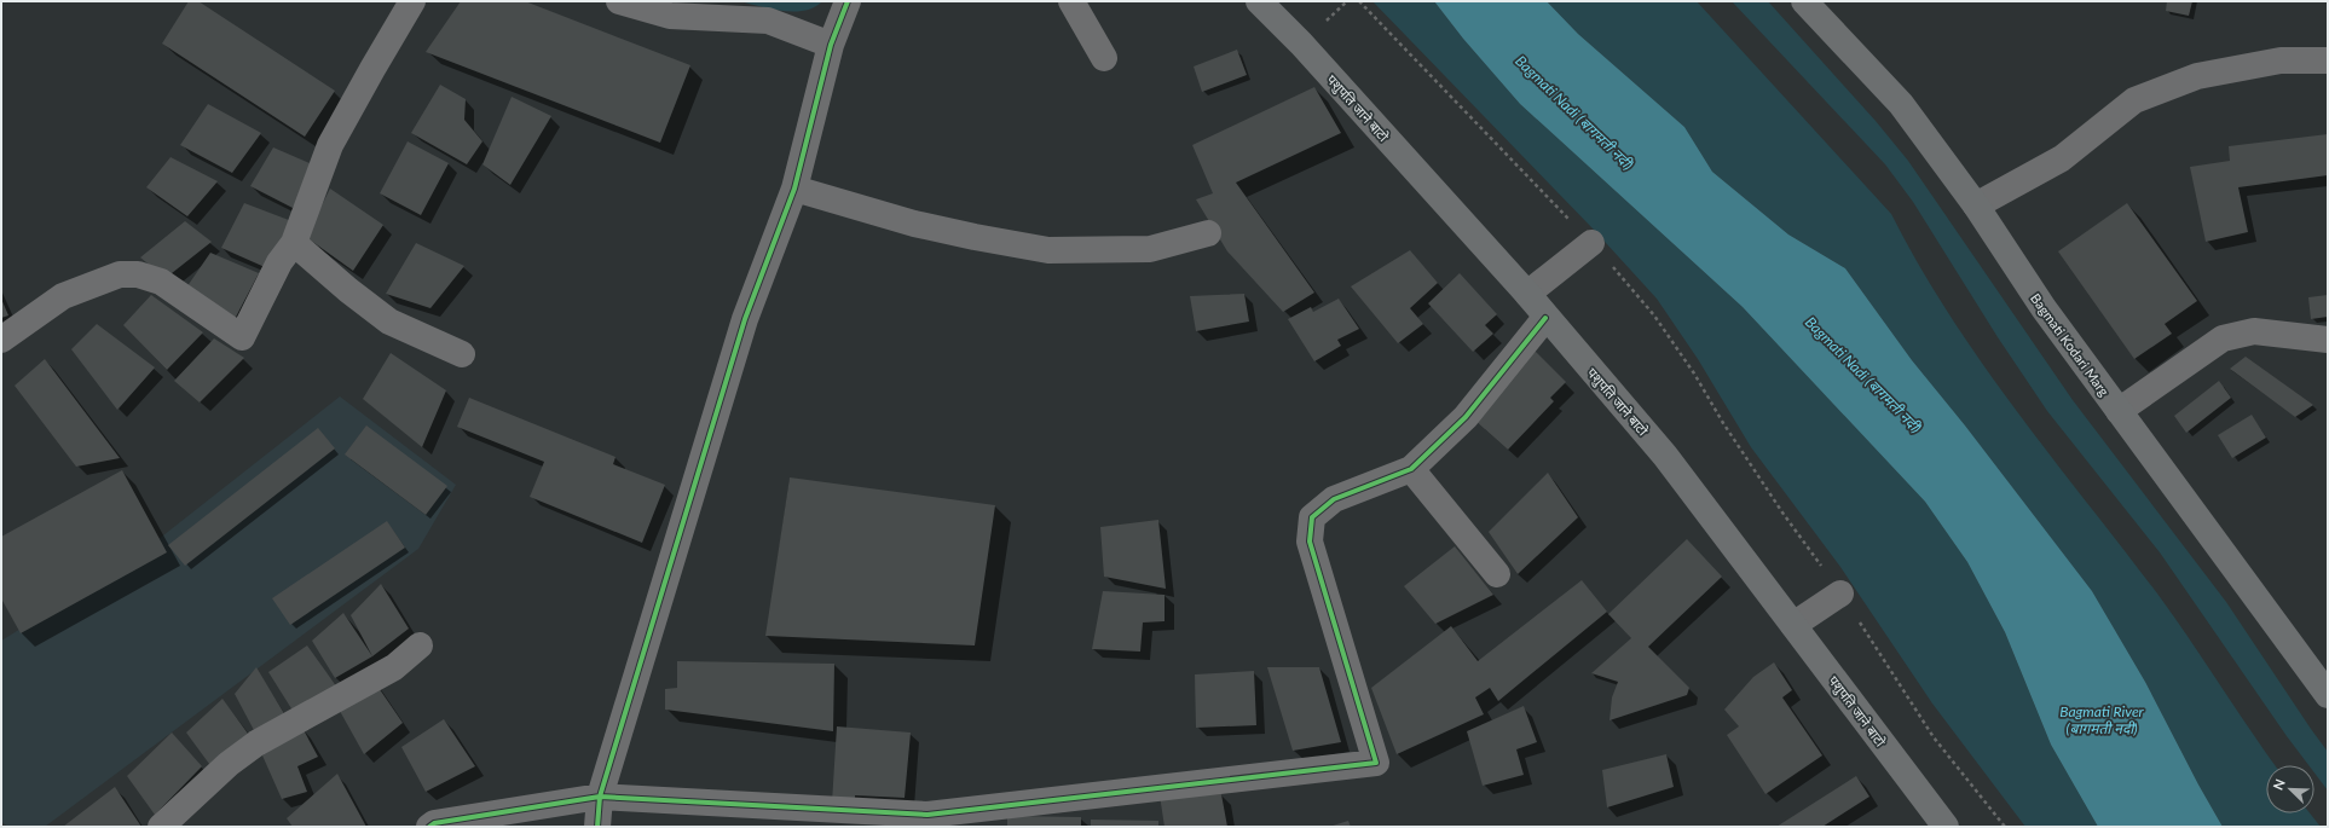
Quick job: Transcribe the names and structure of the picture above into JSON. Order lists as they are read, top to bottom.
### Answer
{
  "streets": {
    "main road": ["पशुपति जाने बाटो", "Bagmati Kodari Marg"]
  },
  "water": ["Bagmati Nadi (बागमती नदी)", "Bagmati River (बागमती नदी)"],
  "north": "top left"
}
